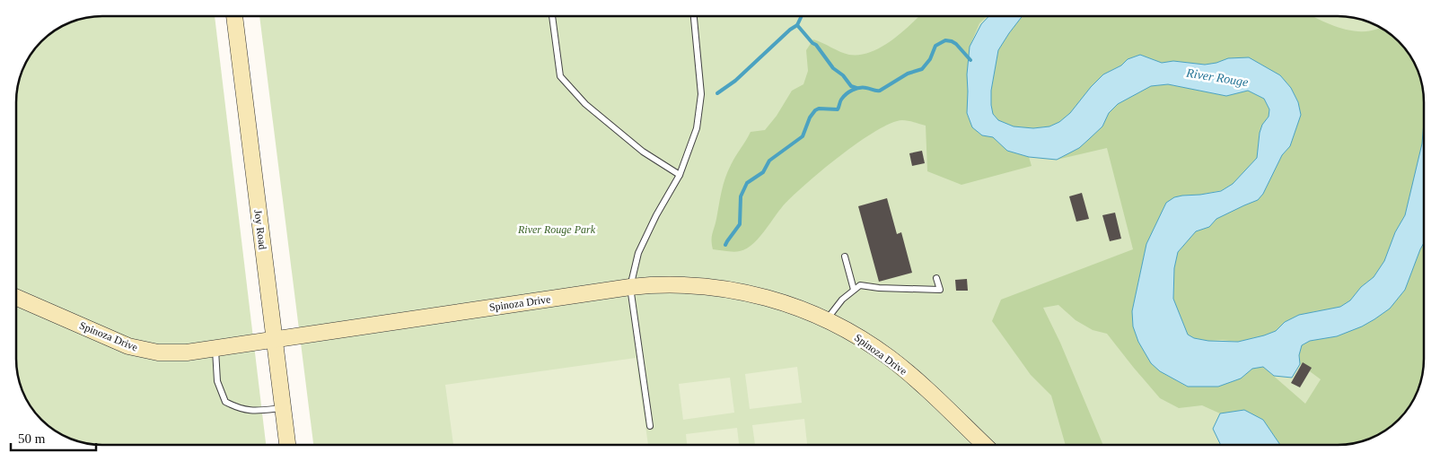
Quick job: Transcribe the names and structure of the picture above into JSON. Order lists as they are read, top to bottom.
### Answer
{
  "streets": {
    "street": ["Joy Road", "Spinoza Drive"]
  },
  "crossings": [
    ["Joy Road", "Spinoza Drive"]
  ],
  "water": ["River Rouge"],
  "parks": ["River Rouge Park"],
  "scale_bar": "50 m"
}
